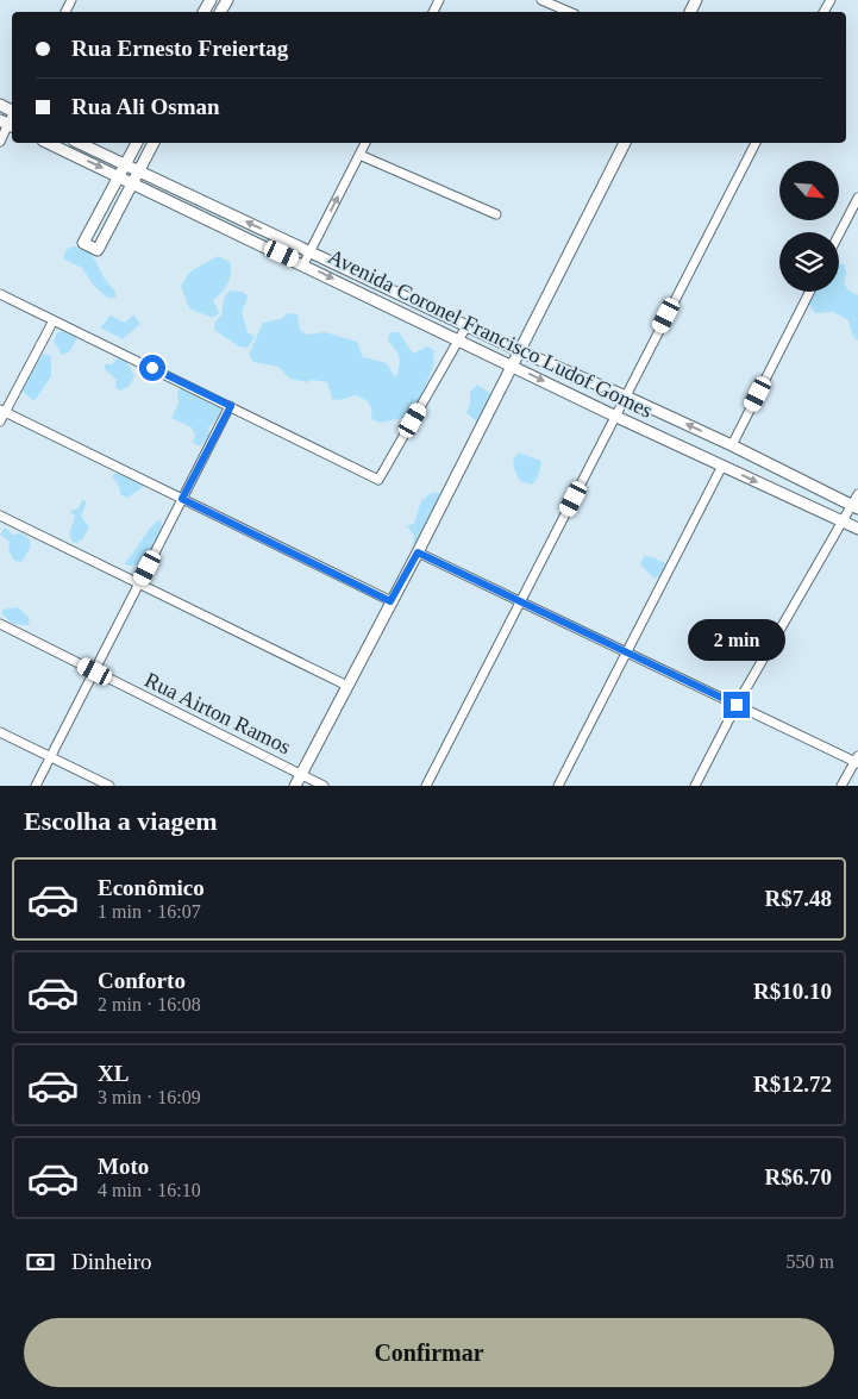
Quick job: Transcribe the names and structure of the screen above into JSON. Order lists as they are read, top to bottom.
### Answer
{
  "streets": {
    "street": ["Avenida Coronel Francisco Ludof Gomes", "Rua Airton Ramos"]
  },
  "north": "bottom right",
  "page": {
    "banner": ["Rua Ernesto Freiertag", "Rua Ali Osman"],
    "bubble": "2 min",
    "heading": "Escolha a viagem",
    "list": [
      {
        "name": "Econômico",
        "note": "1 min · 16:07",
        "value": "R$7.48"
      },
      {
        "name": "Conforto",
        "note": "2 min · 16:08",
        "value": "R$10.10"
      },
      {
        "name": "XL",
        "note": "3 min · 16:09",
        "value": "R$12.72"
      },
      {
        "name": "Moto",
        "note": "4 min · 16:10",
        "value": "R$6.70"
      }
    ],
    "pay": ["Dinheiro", "550 m"],
    "buttons": "Confirmar"
  }
}
